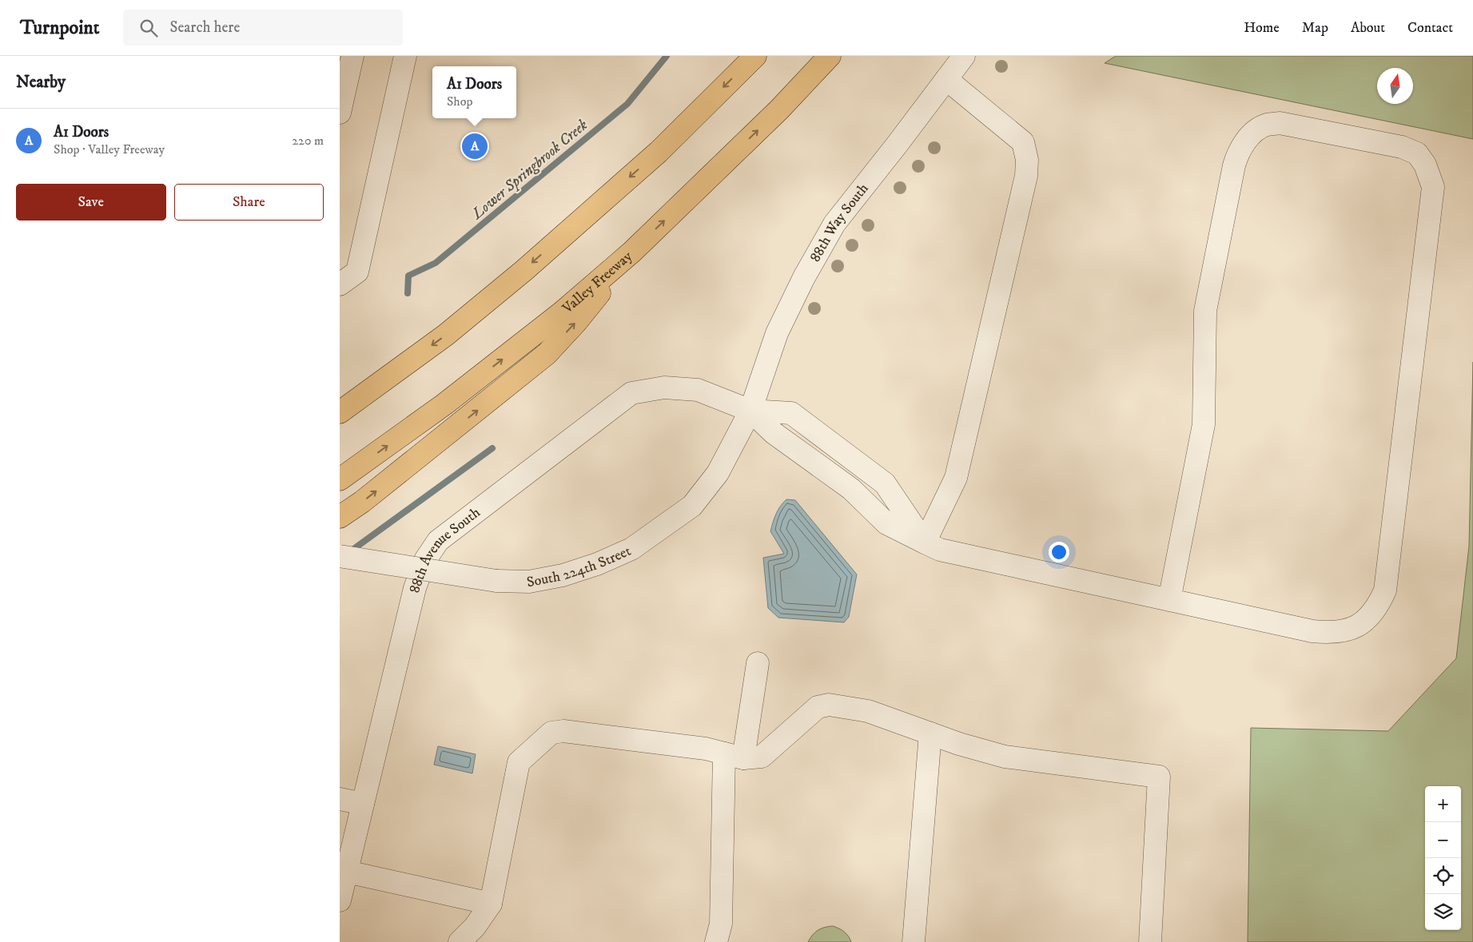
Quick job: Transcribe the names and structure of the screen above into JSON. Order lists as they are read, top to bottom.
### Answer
{
  "streets": {
    "highway": ["Valley Freeway"],
    "street": ["88th Way South", "88th Avenue South", "South 224th Street"]
  },
  "crossings": [
    ["88th Way South", "88th Avenue South"],
    ["88th Way South", "South 224th Street"],
    ["88th Avenue South", "South 224th Street"]
  ],
  "water": ["Lower Springbrook Creek"],
  "north": "top",
  "page": {
    "header": "Turnpoint",
    "search": "Search here",
    "nav": [
      "Home",
      "Map",
      "About",
      "Contact"
    ],
    "heading": "Nearby",
    "popup": ["A1 Doors", "Shop"],
    "list": [
      {
        "mark": "A",
        "name": "A1 Doors",
        "note": "Shop · Valley Freeway",
        "value": "220 m"
      }
    ],
    "pins": "A",
    "buttons": ["Save", "Share"],
    "map_buttons": ["+", "−"]
  }
}
